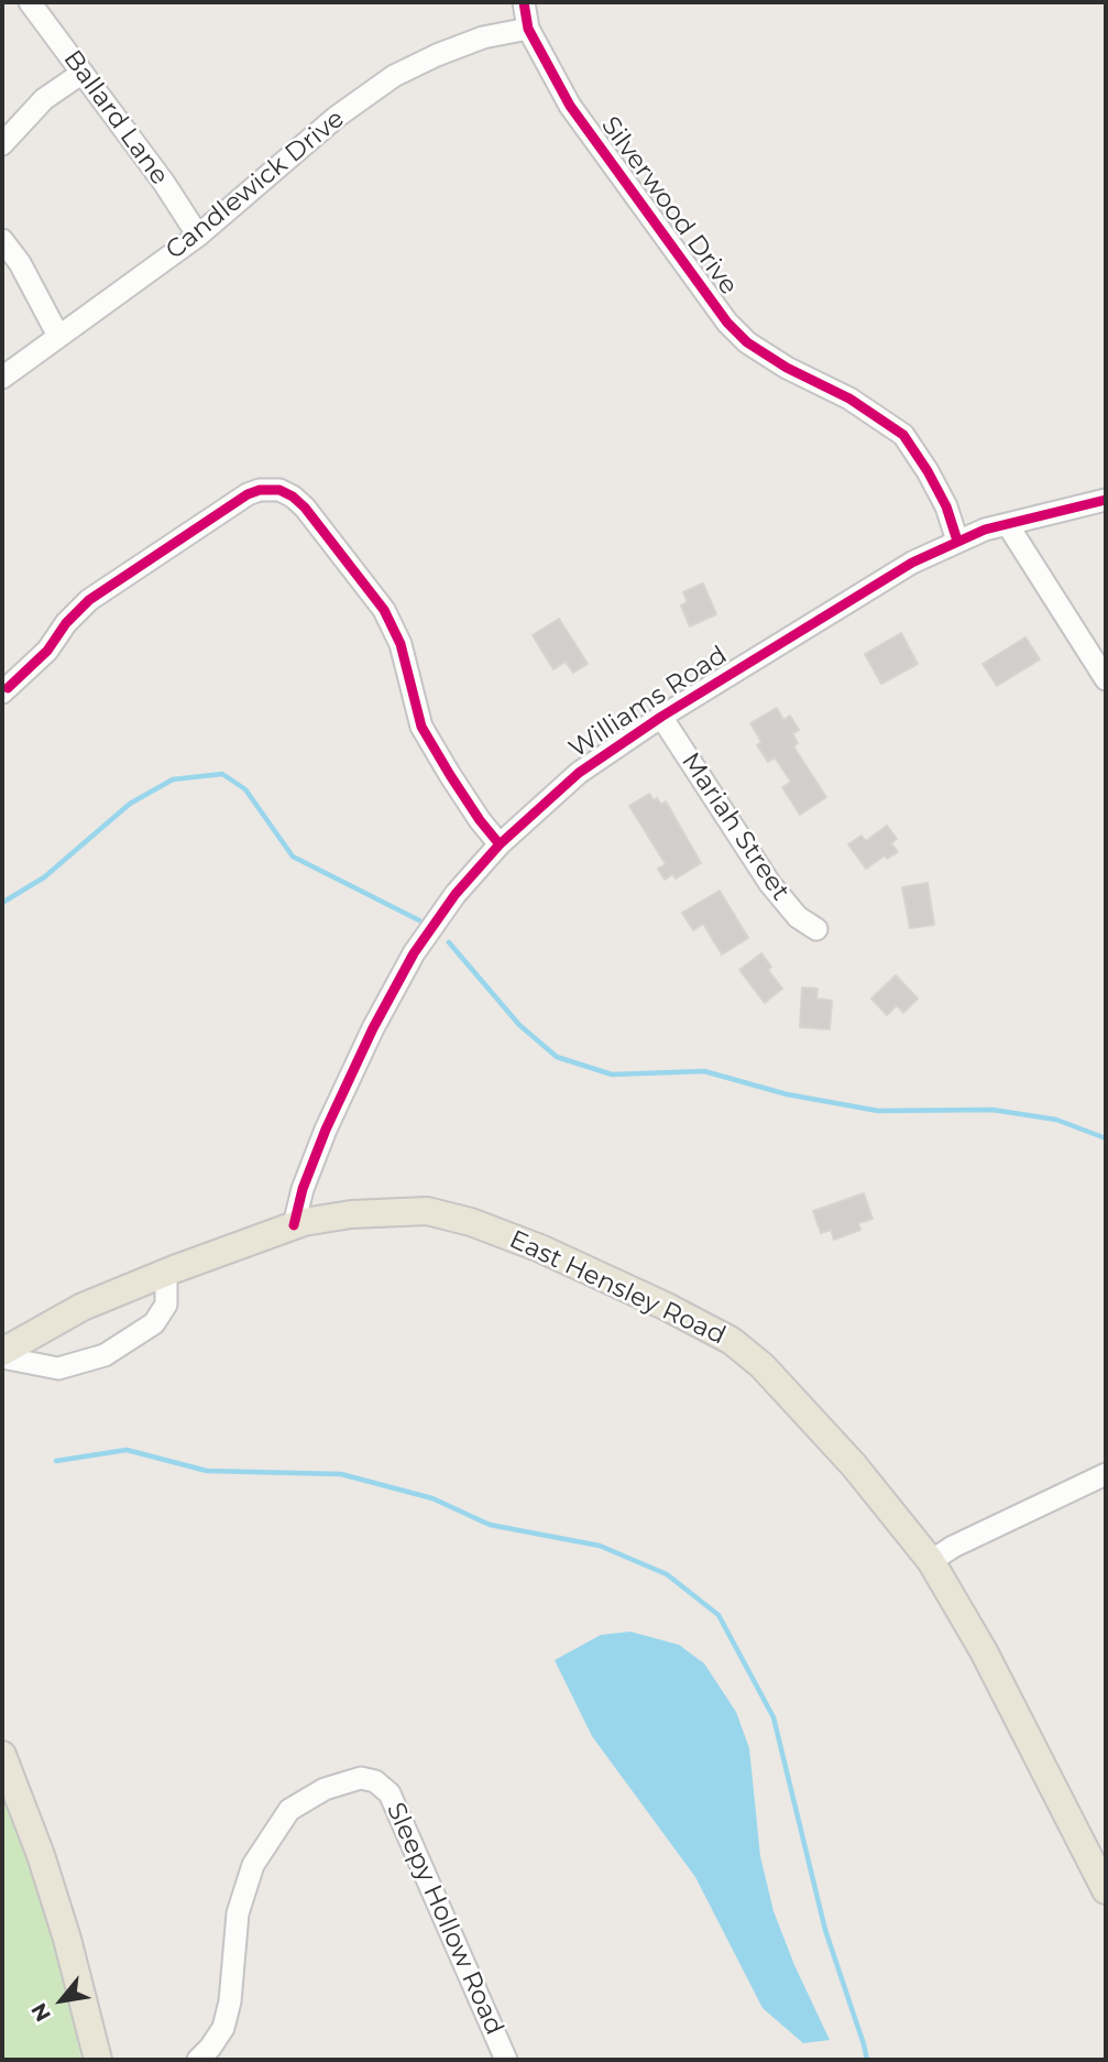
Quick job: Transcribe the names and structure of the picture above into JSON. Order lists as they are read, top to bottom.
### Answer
{
  "streets": {
    "main road": ["East Hensley Road"],
    "street": [
      "Ballard Lane",
      "Candlewick Drive",
      "Silverwood Drive",
      "Williams Road",
      "Mariah Street",
      "Sleepy Hollow Road"
    ]
  },
  "crossings": [
    ["Ballard Lane", "Candlewick Drive"],
    ["Candlewick Drive", "Silverwood Drive"],
    ["Silverwood Drive", "Williams Road"],
    ["Williams Road", "Mariah Street"],
    ["Williams Road", "East Hensley Road"]
  ],
  "north": "bottom left"
}
